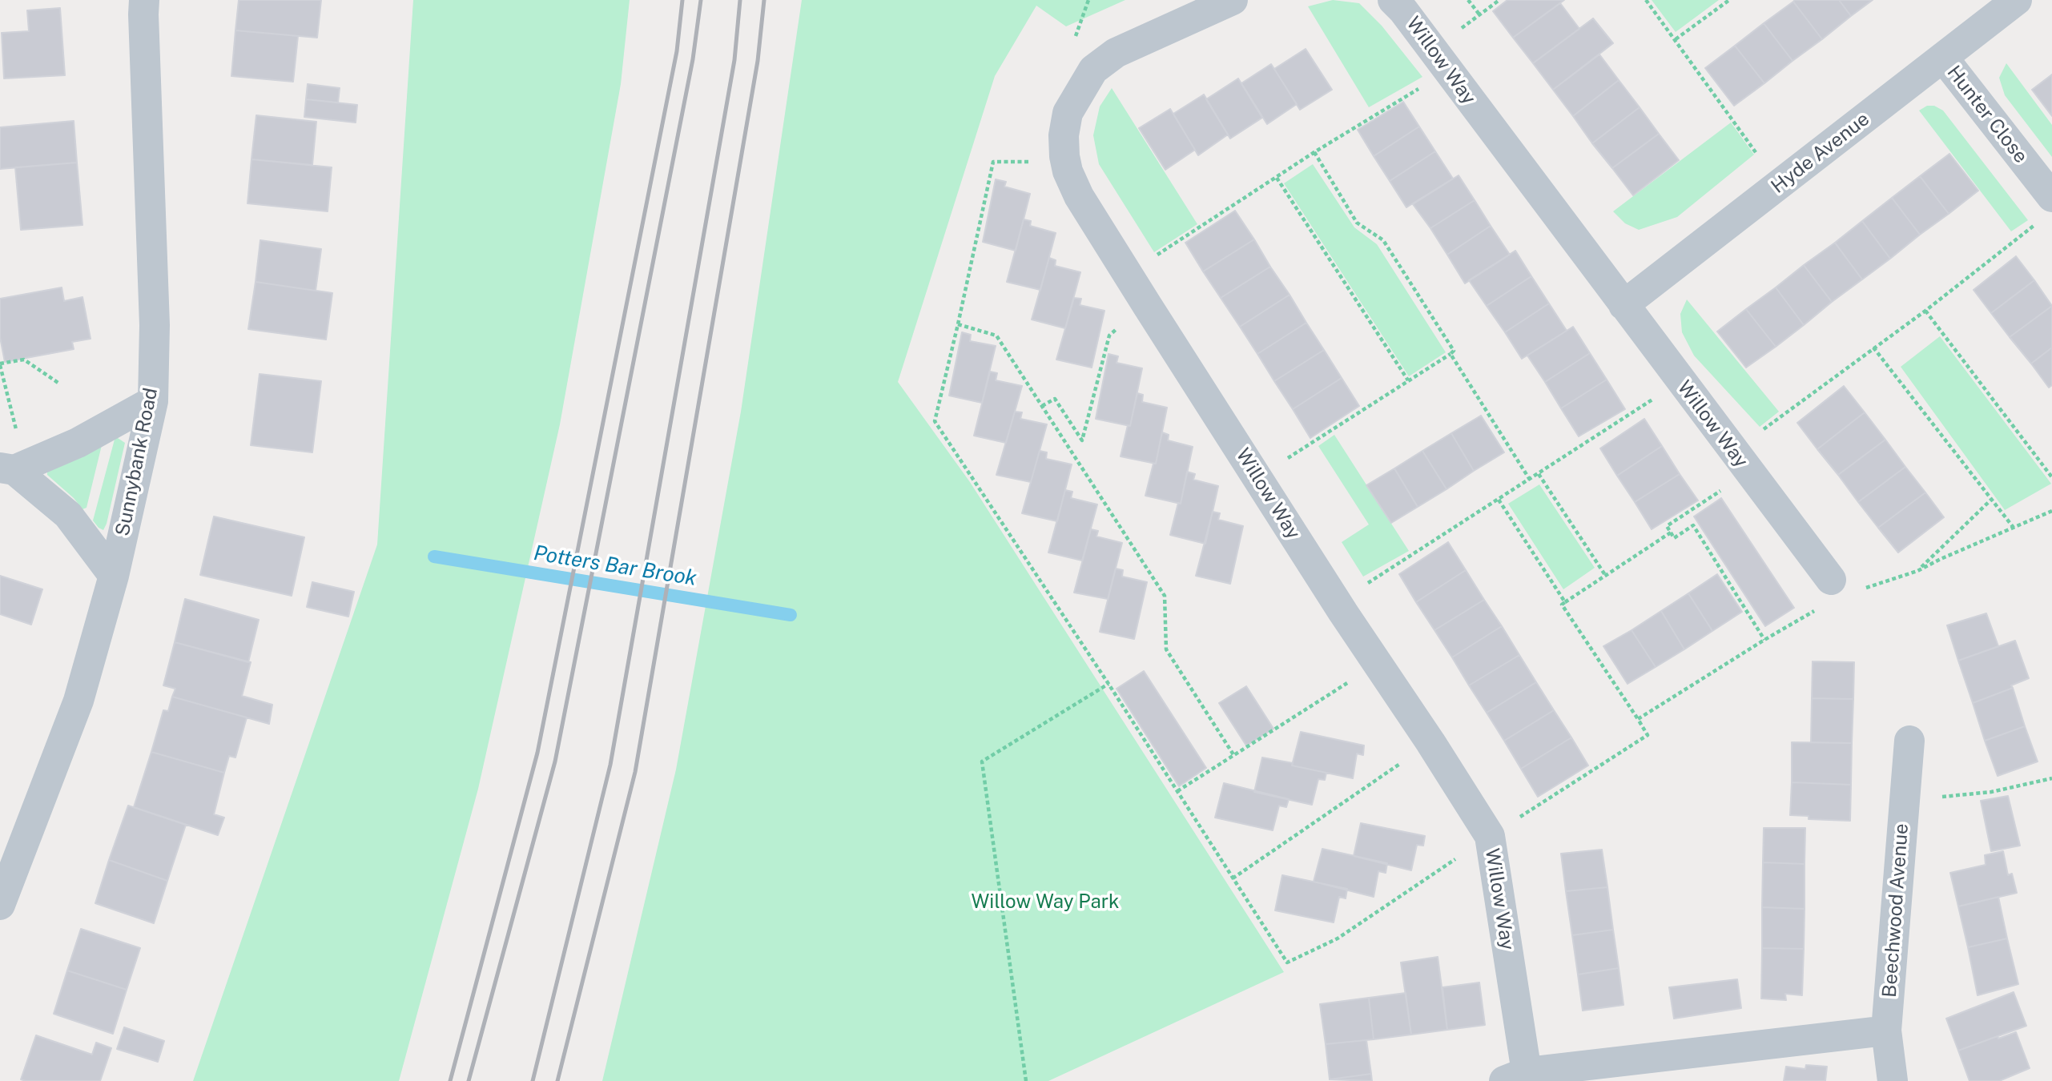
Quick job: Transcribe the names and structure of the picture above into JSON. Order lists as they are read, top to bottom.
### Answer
{
  "streets": {
    "street": [
      "Willow Way",
      "Hunter Close",
      "Hyde Avenue",
      "Sunnybank Road",
      "Beechwood Avenue"
    ]
  },
  "crossings": [
    ["Willow Way", "Hyde Avenue"],
    ["Willow Way", "Beechwood Avenue"],
    ["Hunter Close", "Hyde Avenue"]
  ],
  "water": ["Potters Bar Brook"],
  "parks": ["Willow Way Park"]
}
